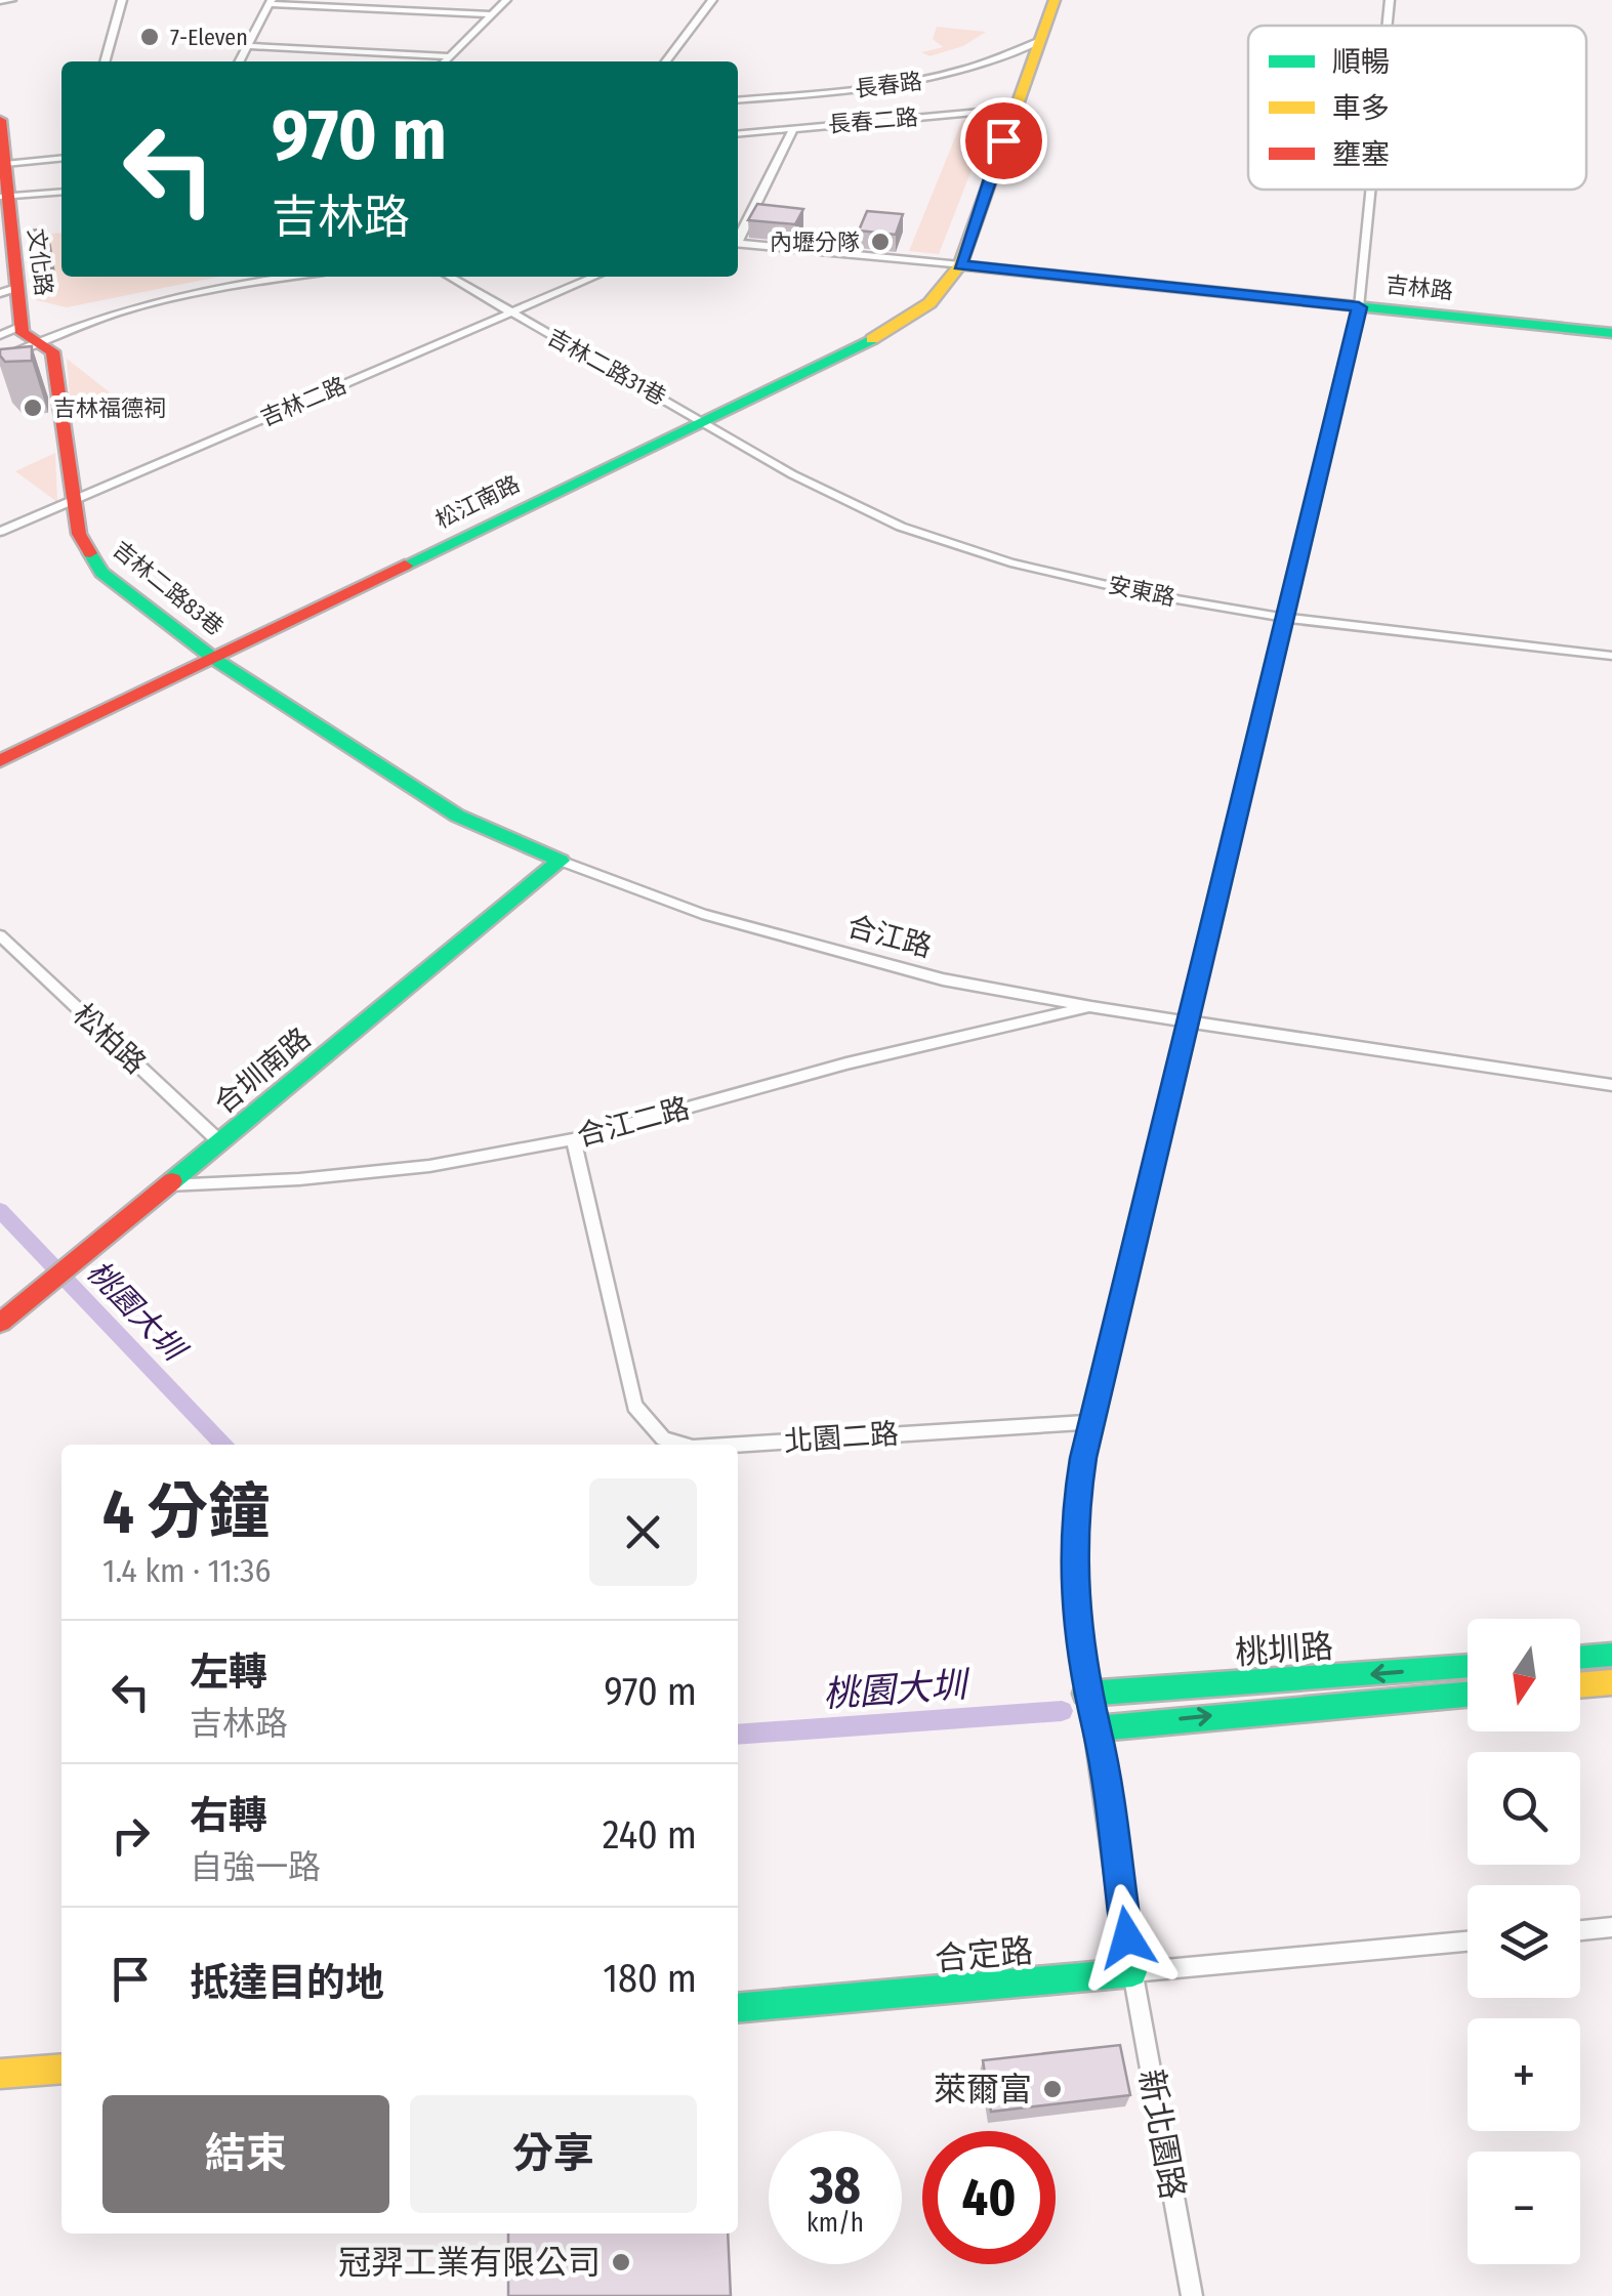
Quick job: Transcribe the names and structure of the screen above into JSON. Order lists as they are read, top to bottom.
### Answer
{
  "streets": {
    "street": [
      "長春路",
      "長春二路",
      "文化路",
      "吉林路",
      "吉林二路31巷",
      "吉林二路",
      "松江南路",
      "吉林二路83巷",
      "安東路",
      "合江路",
      "松柏路",
      "合圳南路",
      "合江二路",
      "北園二路",
      "桃圳路",
      "合定路",
      "新北園路"
    ]
  },
  "crossings": [
    ["文化路", "吉林二路83巷"],
    ["吉林路", "松江南路"],
    ["吉林二路31巷", "吉林二路"],
    ["吉林二路31巷", "松江南路"],
    ["吉林二路31巷", "安東路"],
    ["吉林二路", "吉林二路83巷"],
    ["松江南路", "吉林二路83巷"],
    ["松江南路", "安東路"],
    ["松江南路", "合江路"],
    ["吉林二路83巷", "合江路"],
    ["合江路", "合圳南路"],
    ["合江路", "合江二路"],
    ["松柏路", "合圳南路"],
    ["合圳南路", "合江二路"],
    ["合江二路", "北園二路"],
    ["合定路", "新北園路"]
  ],
  "water": ["桃園大圳"],
  "places": [
    "7-Eleven",
    "內壢分隊",
    "吉林福德祠",
    "萊爾富",
    "冠羿工業有限公司"
  ],
  "legend": ["順暢", "車多", "壅塞"],
  "north": "bottom",
  "page": {
    "turn": ["970 m", "吉林路"],
    "heading": ["4 分鐘", "1.4 km · 11:36"],
    "map_buttons": ["+", "−"],
    "list": [
      {
        "name": "左轉",
        "note": "吉林路",
        "value": "970 m"
      },
      {
        "name": "右轉",
        "note": "自強一路",
        "value": "240 m"
      },
      {
        "name": "抵達目的地",
        "value": "180 m"
      }
    ],
    "buttons": ["結束", "分享"],
    "speed": "38 km/h",
    "limit": "40"
  }
}
